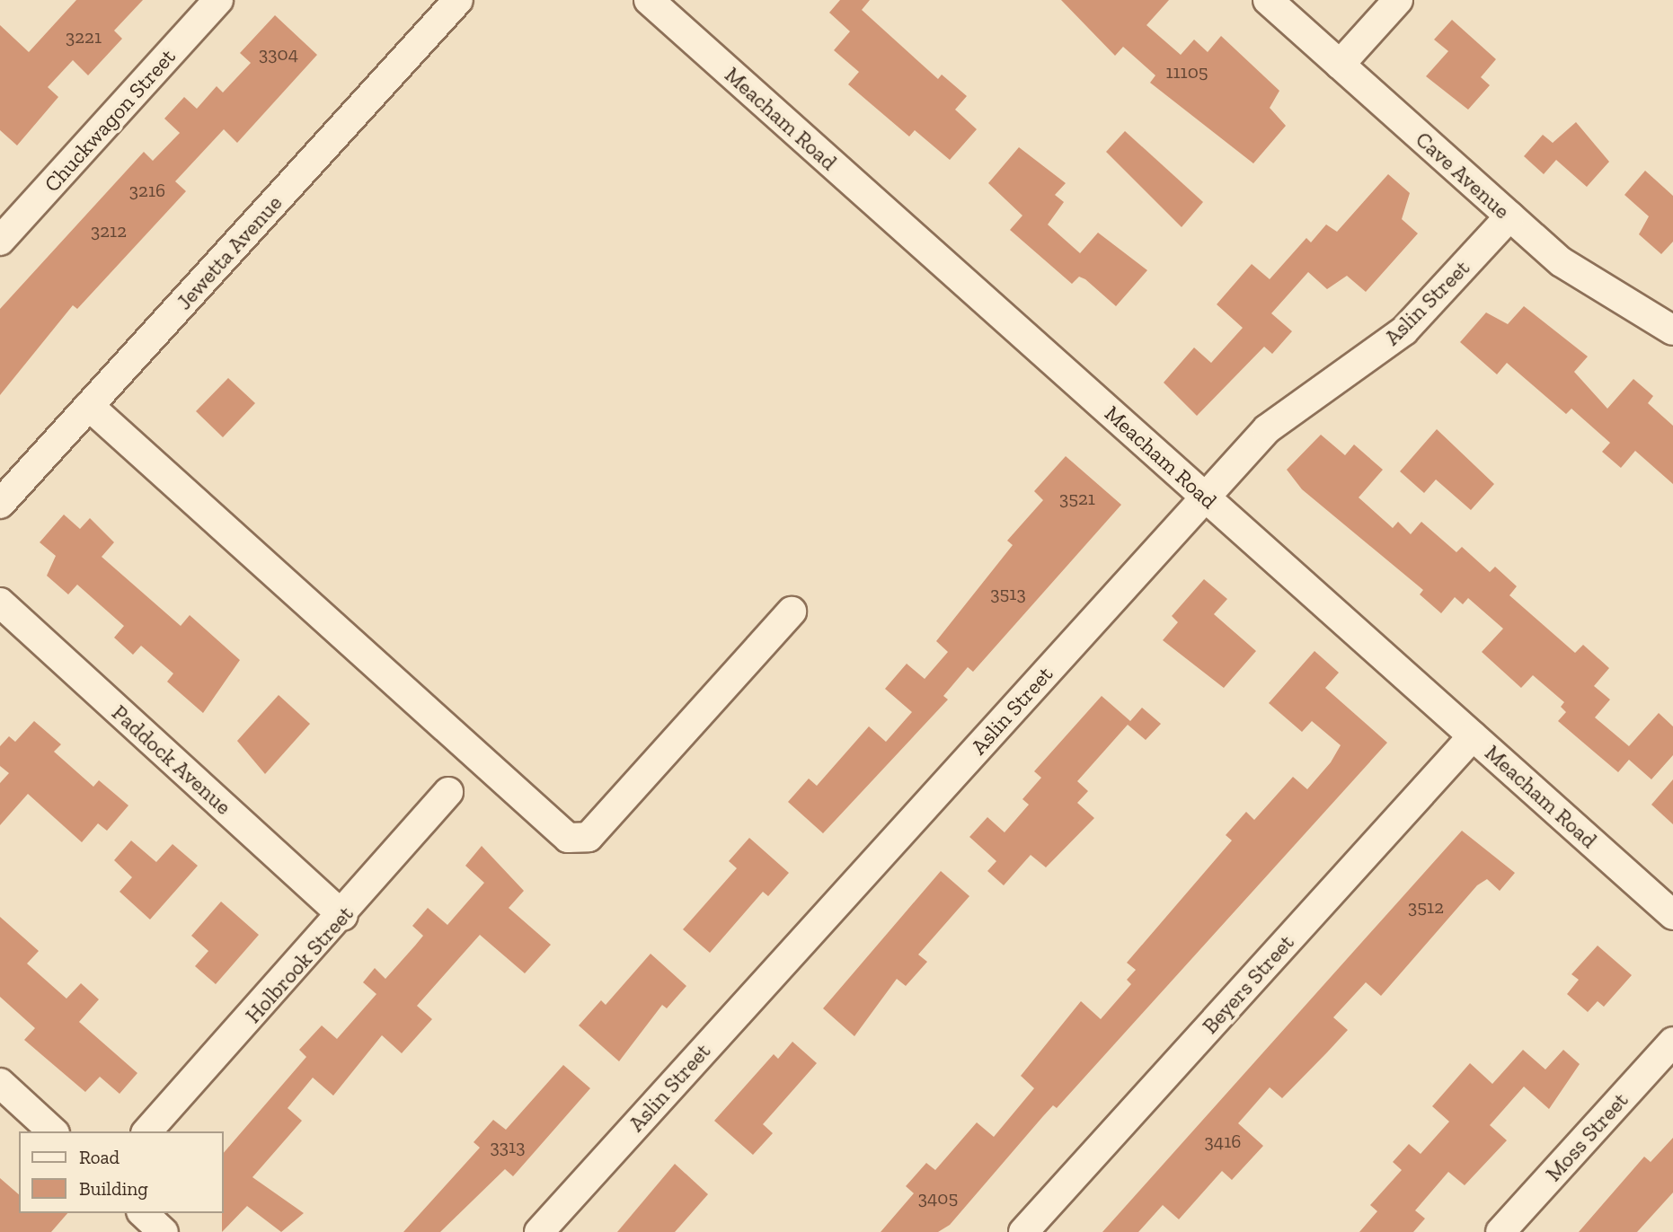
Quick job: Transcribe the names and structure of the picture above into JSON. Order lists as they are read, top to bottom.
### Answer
{
  "streets": {
    "street": [
      "Meacham Road",
      "Chuckwagon Street",
      "Cave Avenue",
      "Jewetta Avenue",
      "Aslin Street",
      "Paddock Avenue",
      "Holbrook Street",
      "Beyers Street",
      "Moss Street"
    ]
  },
  "crossings": [
    ["Meacham Road", "Aslin Street"],
    ["Meacham Road", "Beyers Street"],
    ["Cave Avenue", "Aslin Street"],
    ["Paddock Avenue", "Holbrook Street"]
  ],
  "house_numbers": [
    "3221",
    "3304",
    "11105",
    "3216",
    "3212",
    "3521",
    "3513",
    "3512",
    "3416",
    "3313",
    "3405"
  ],
  "legend": ["Road", "Building"]
}
